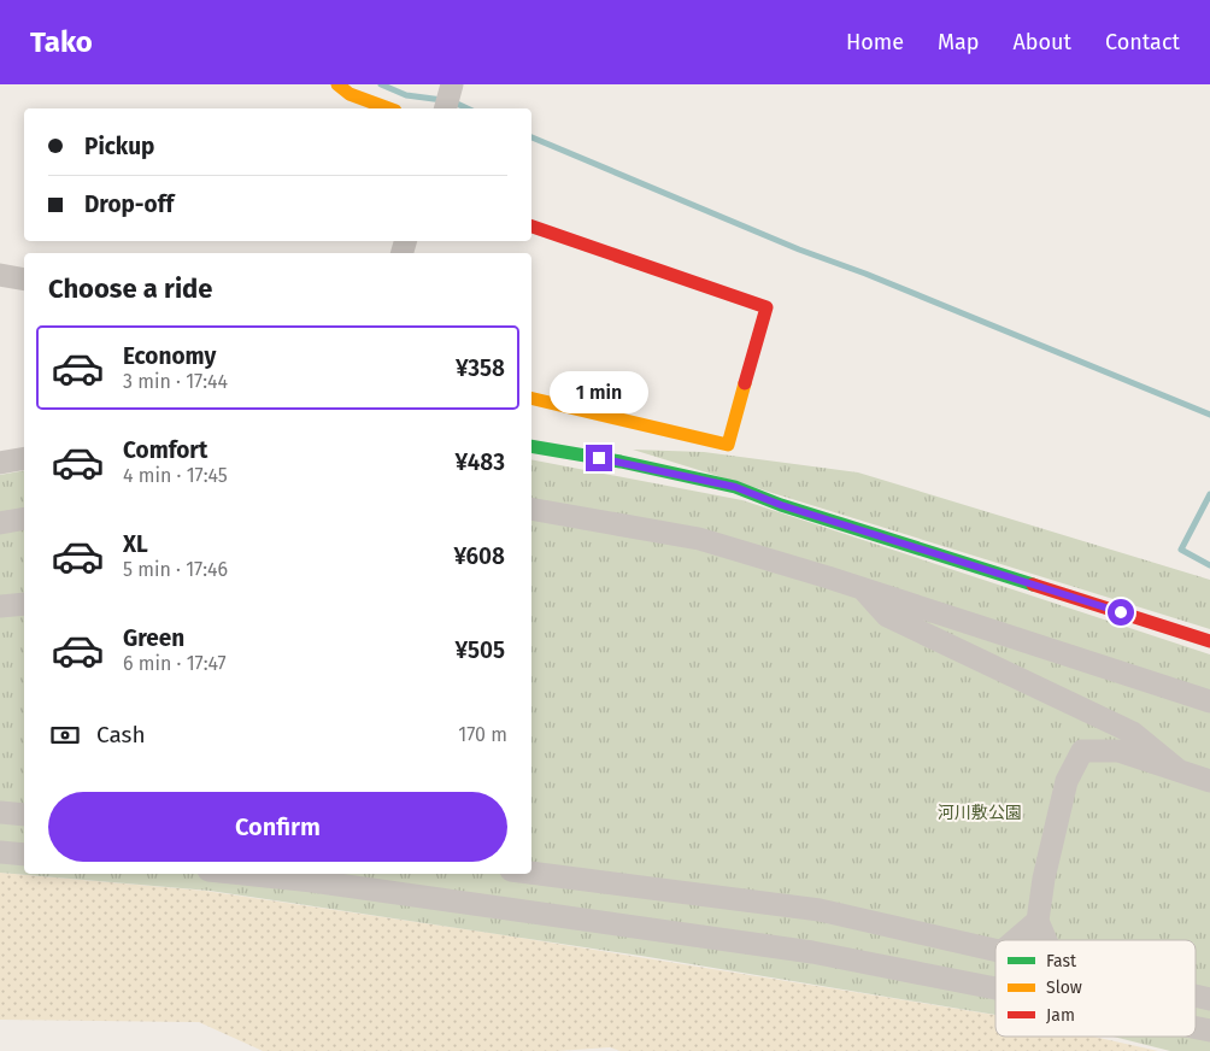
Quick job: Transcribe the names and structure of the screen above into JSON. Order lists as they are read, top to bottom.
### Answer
{
  "parks": ["河川敷公園"],
  "legend": ["Fast", "Slow", "Jam"],
  "page": {
    "header": "Tako",
    "nav": [
      "Home",
      "Map",
      "About",
      "Contact"
    ],
    "banner": ["Pickup", "Drop-off"],
    "heading": "Choose a ride",
    "list": [
      {
        "name": "Economy",
        "note": "3 min · 17:44",
        "value": "¥358"
      },
      {
        "name": "Comfort",
        "note": "4 min · 17:45",
        "value": "¥483"
      },
      {
        "name": "XL",
        "note": "5 min · 17:46",
        "value": "¥608"
      },
      {
        "name": "Green",
        "note": "6 min · 17:47",
        "value": "¥505"
      }
    ],
    "bubble": "1 min",
    "pay": ["Cash", "170 m"],
    "buttons": "Confirm"
  }
}
